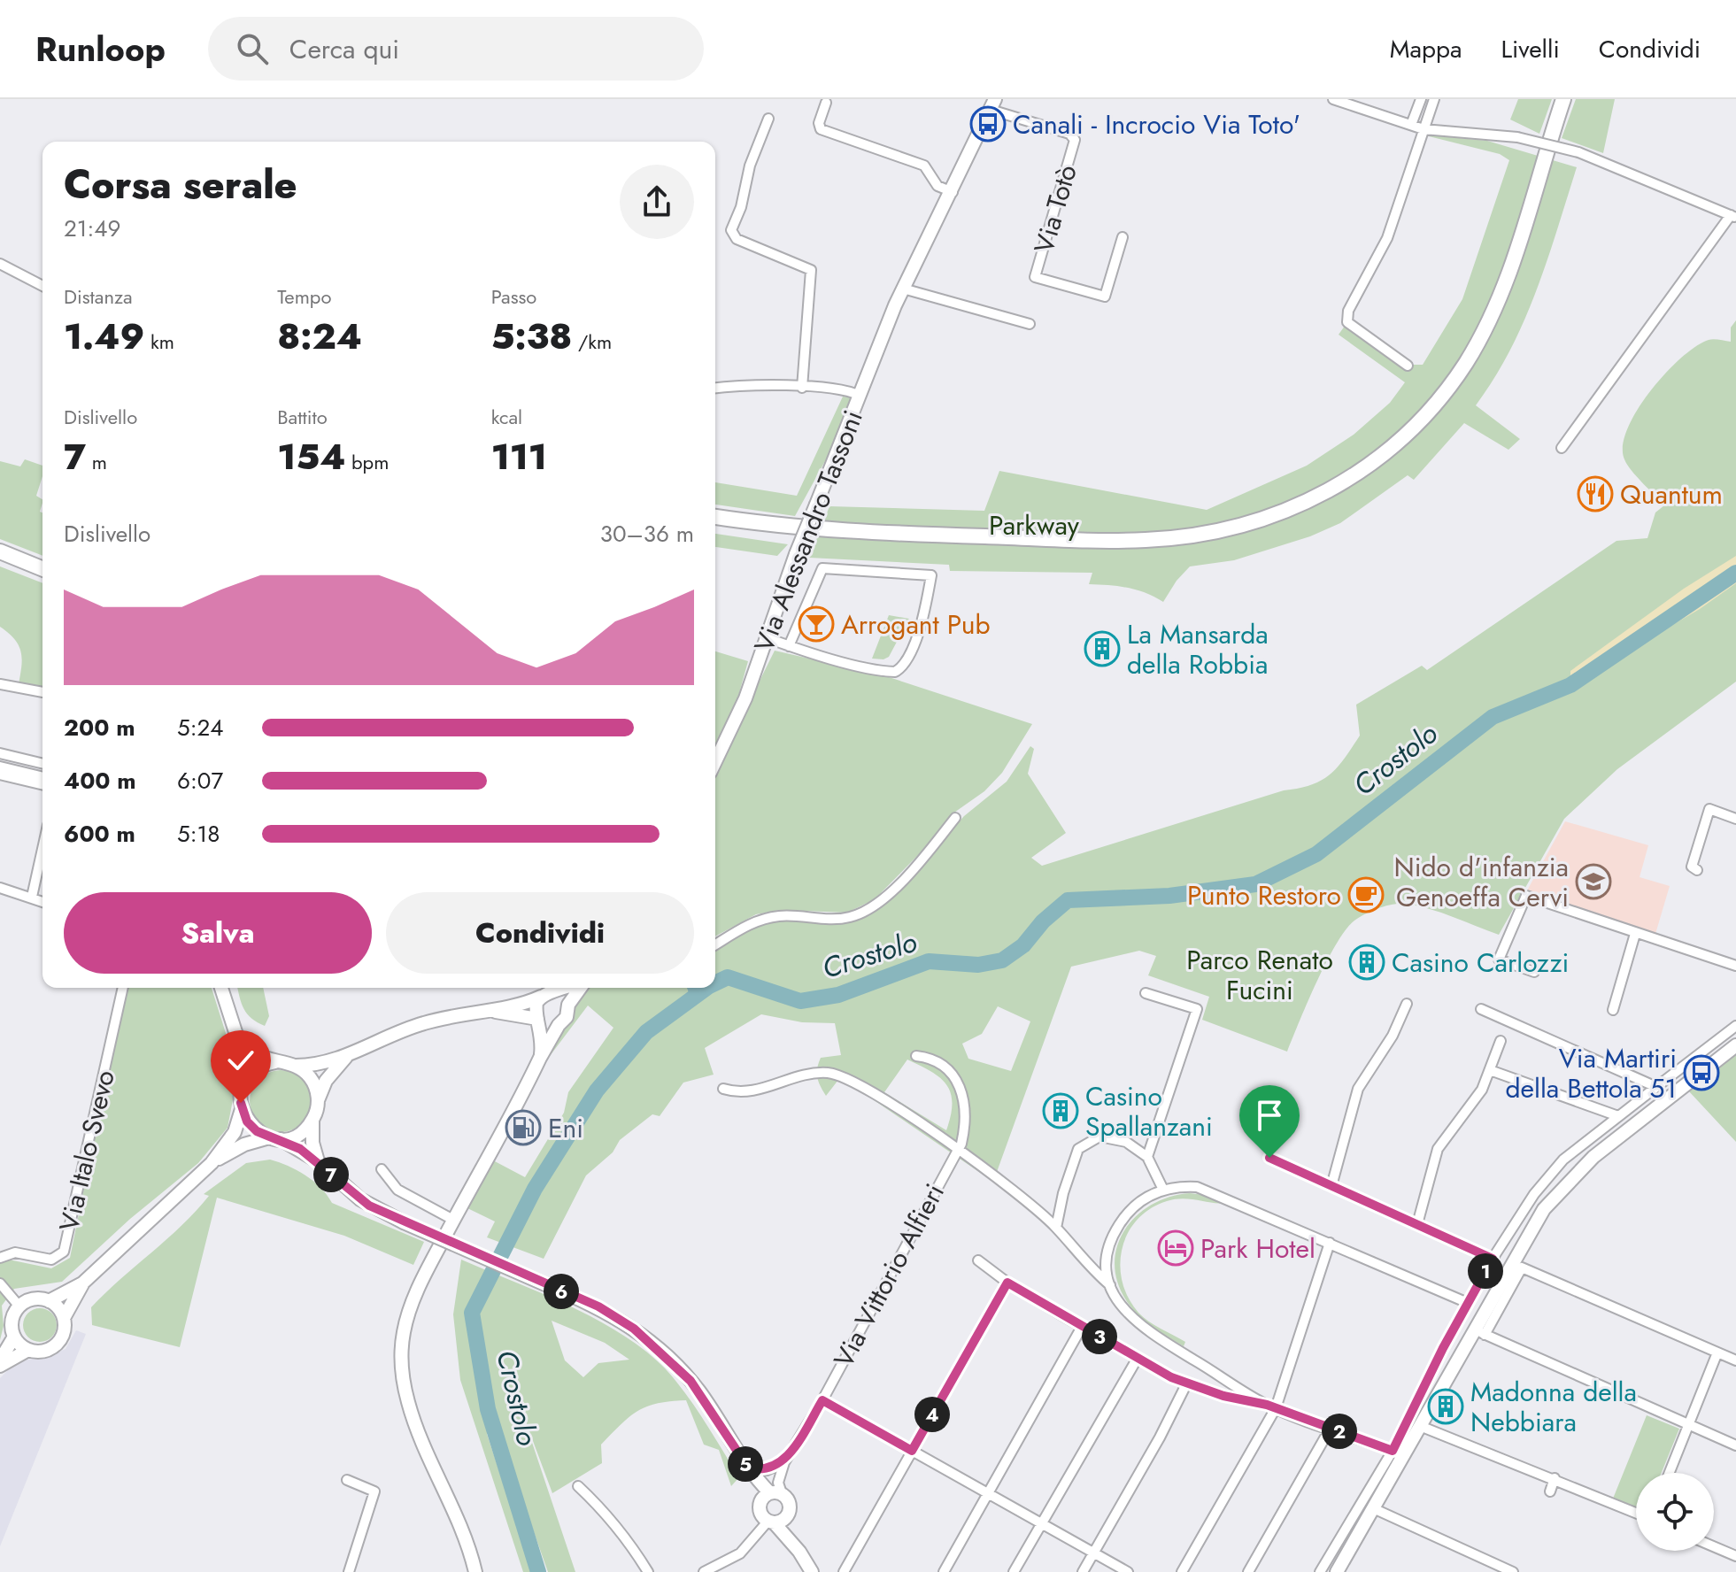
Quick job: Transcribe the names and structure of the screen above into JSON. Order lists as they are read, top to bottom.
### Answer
{
  "streets": {
    "street": [
      "Via Totò",
      "Via Alessandro Tassoni",
      "Via Italo Svevo",
      "Via Vittorio Alfieri"
    ]
  },
  "crossings": [
    ["Via Totò", "Via Alessandro Tassoni"]
  ],
  "water": ["Crostolo"],
  "parks": ["Parkway", "Parco Renato Fucini"],
  "places": {
    "bus stop": ["Canali - Incrocio Via Toto'", "Via Martiri della Bettola 51"],
    "restaurant": ["Quantum"],
    "bar": ["Arrogant Pub"],
    "building": [
      "La Mansarda della Robbia",
      "Casino Carlozzi",
      "Casino Spallanzani",
      "Madonna della Nebbiara"
    ],
    "school or university": ["Nido d'infanzia Genoeffa Cervi"],
    "cafe": ["Punto Restoro"],
    "fuel station": ["Eni"],
    "hotel": ["Park Hotel"]
  },
  "page": {
    "header": "Runloop",
    "search": "Cerca qui",
    "nav": ["Mappa", "Livelli", "Condividi"],
    "heading": ["Corsa serale", "21:49"],
    "stats": [
      ["Distanza", "1.49 km"],
      ["Tempo", "8:24"],
      ["Passo", "5:38 /km"],
      ["Dislivello", "7 m"],
      ["Battito", "154 bpm"],
      ["kcal", "111"]
    ],
    "chart": ["Dislivello", "30–36 m"],
    "list": [
      {
        "name": "200 m",
        "note": "5:24"
      },
      {
        "name": "400 m",
        "note": "6:07"
      },
      {
        "name": "600 m",
        "note": "5:18"
      }
    ],
    "buttons": ["Salva", "Condividi"],
    "pins": [
      "7",
      "1",
      "6",
      "3",
      "4",
      "2",
      "5"
    ]
  }
}
